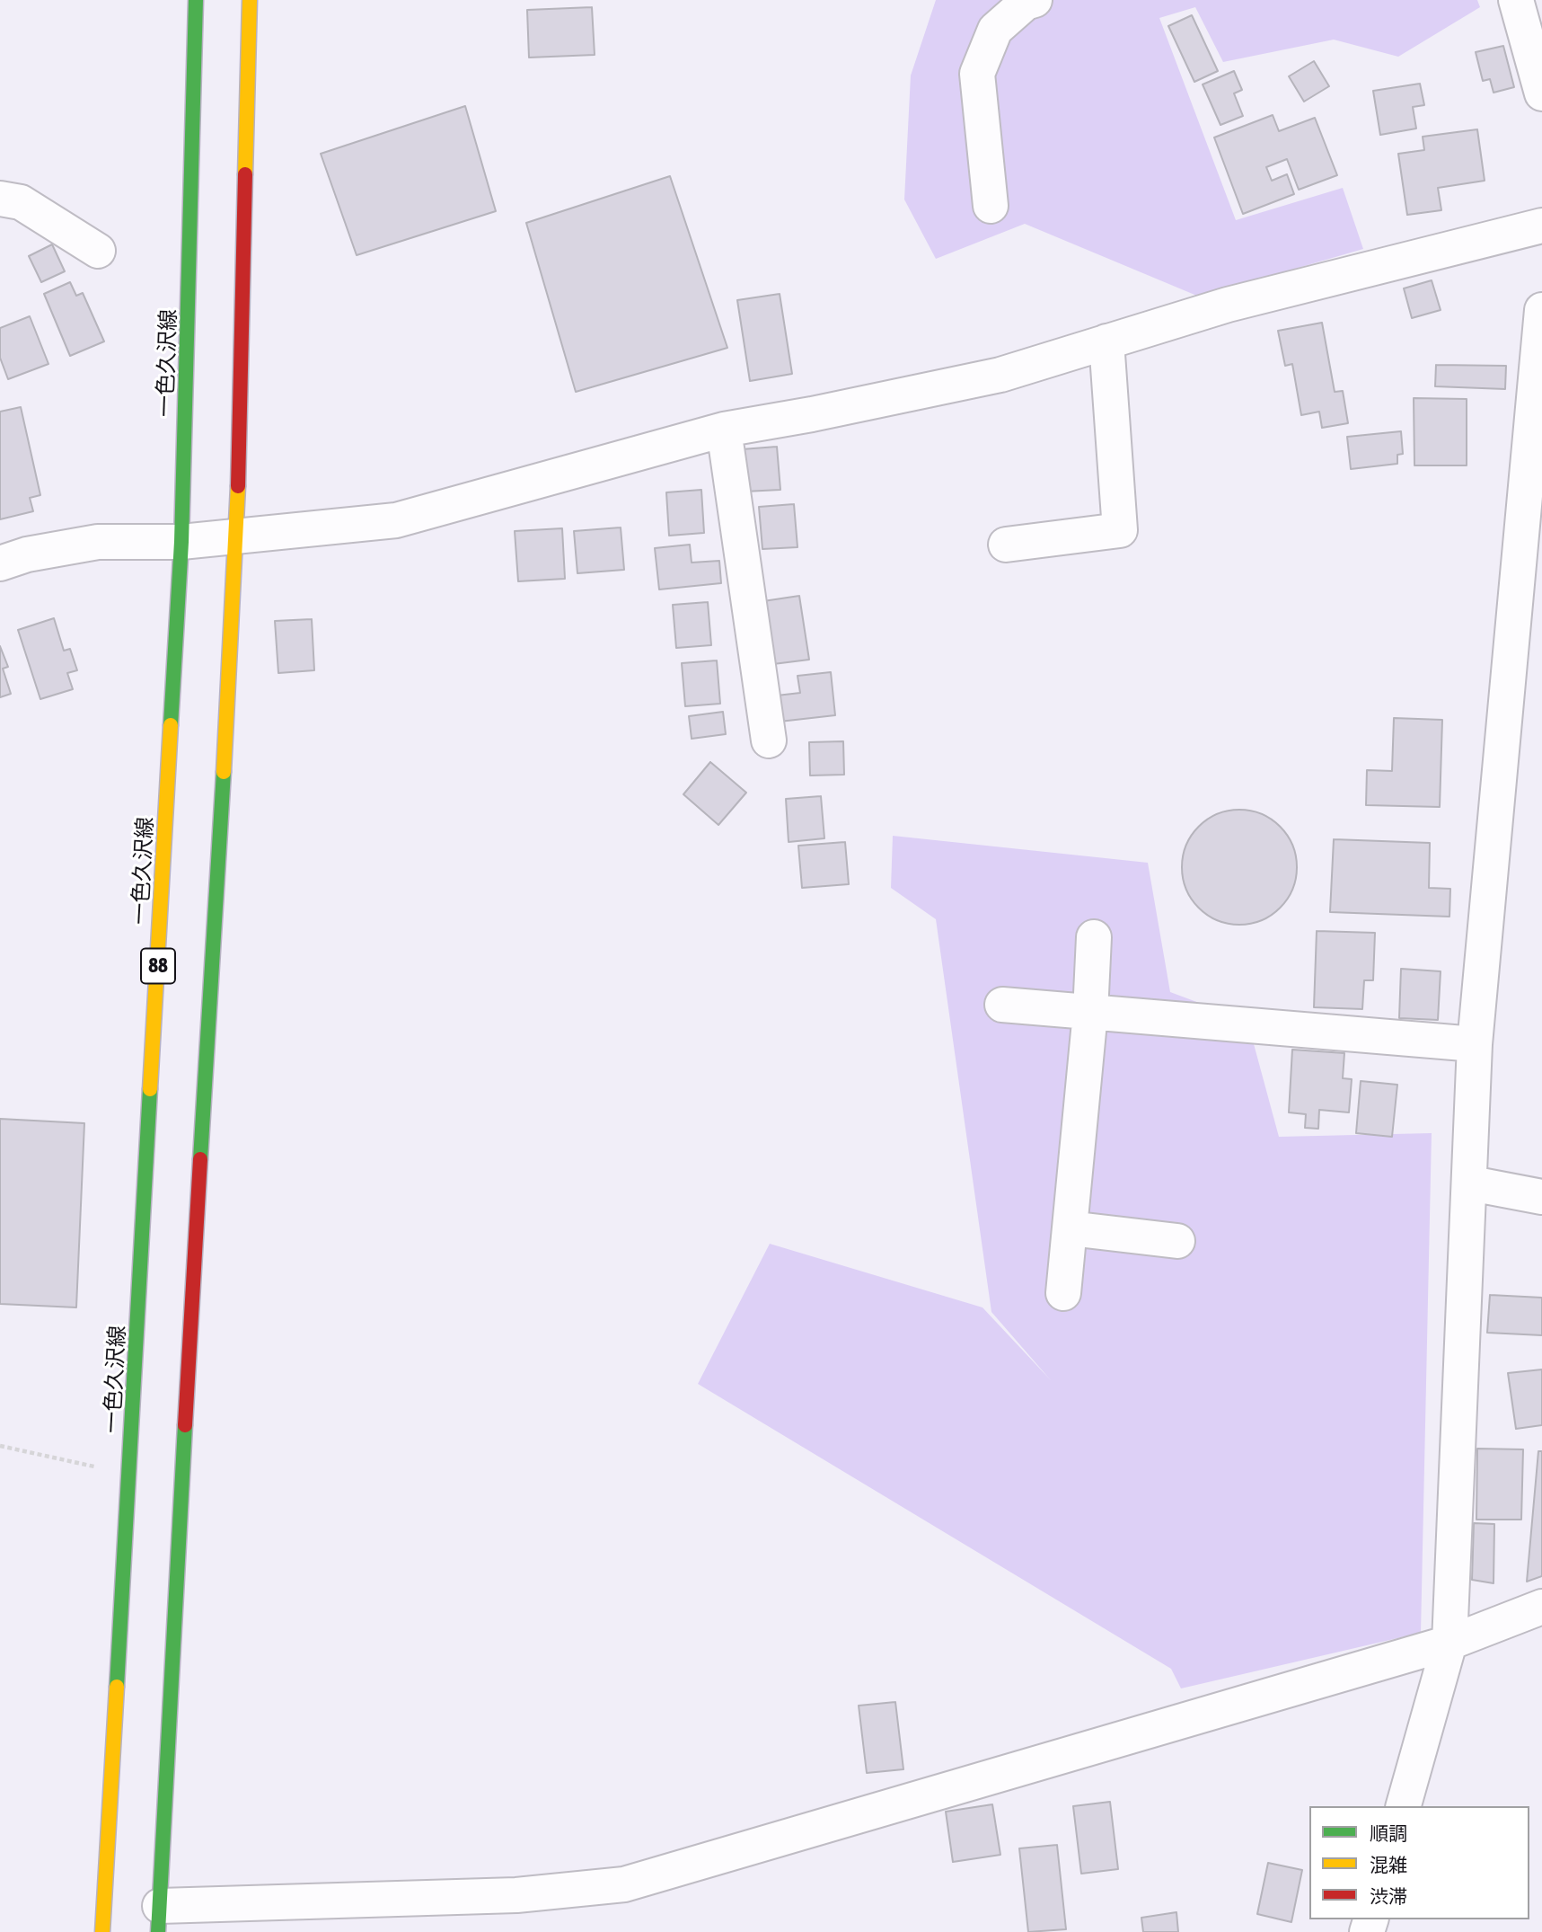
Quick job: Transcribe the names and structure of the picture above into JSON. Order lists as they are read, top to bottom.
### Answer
{
  "streets": {
    "main road": ["一色久沢線", "88"]
  },
  "legend": ["順調", "混雑", "渋滞"]
}
